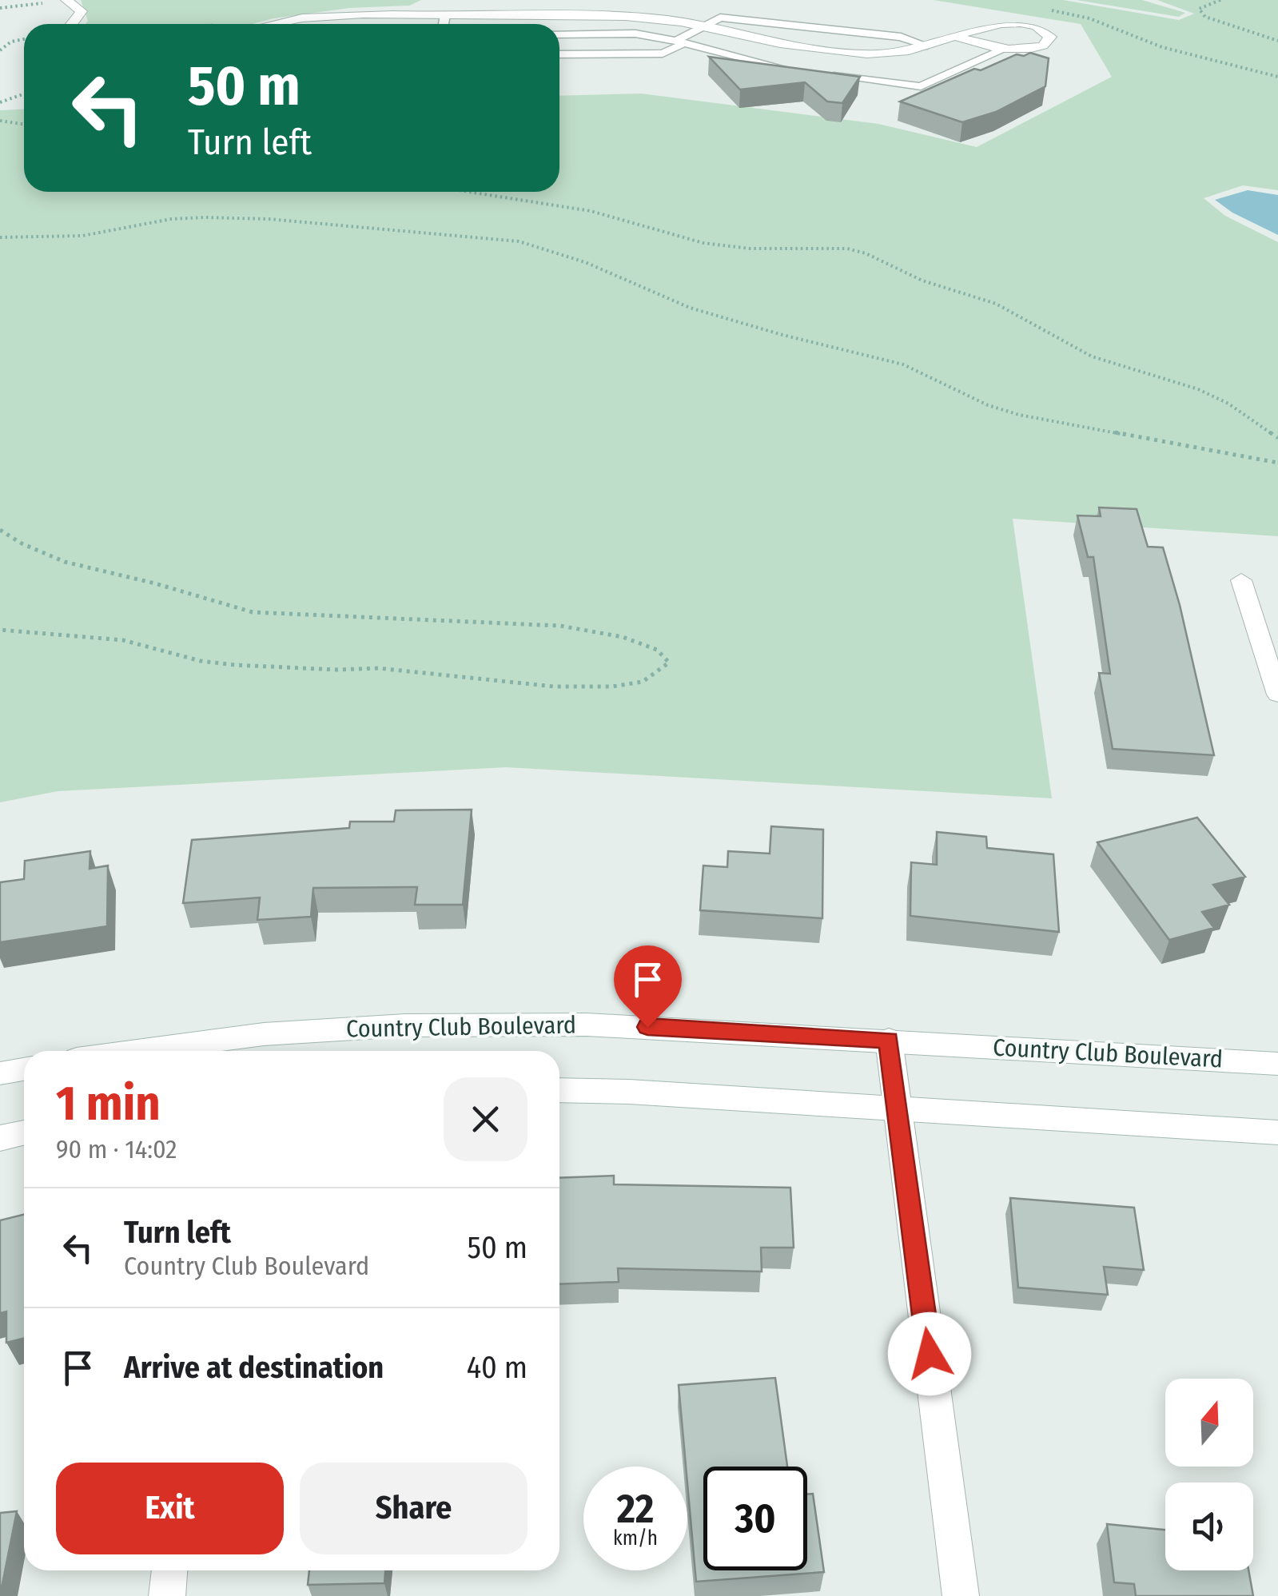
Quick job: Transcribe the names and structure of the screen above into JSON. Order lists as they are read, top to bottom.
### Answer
{
  "streets": {
    "street": ["Country Club Boulevard"]
  },
  "north": "top",
  "page": {
    "turn": ["50 m", "Turn left"],
    "heading": ["1 min", "90 m · 14:02"],
    "list": [
      {
        "name": "Turn left",
        "note": "Country Club Boulevard",
        "value": "50 m"
      },
      {
        "name": "Arrive at destination",
        "value": "40 m"
      }
    ],
    "buttons": ["Exit", "Share"],
    "speed": "22 km/h",
    "limit": "30"
  }
}
